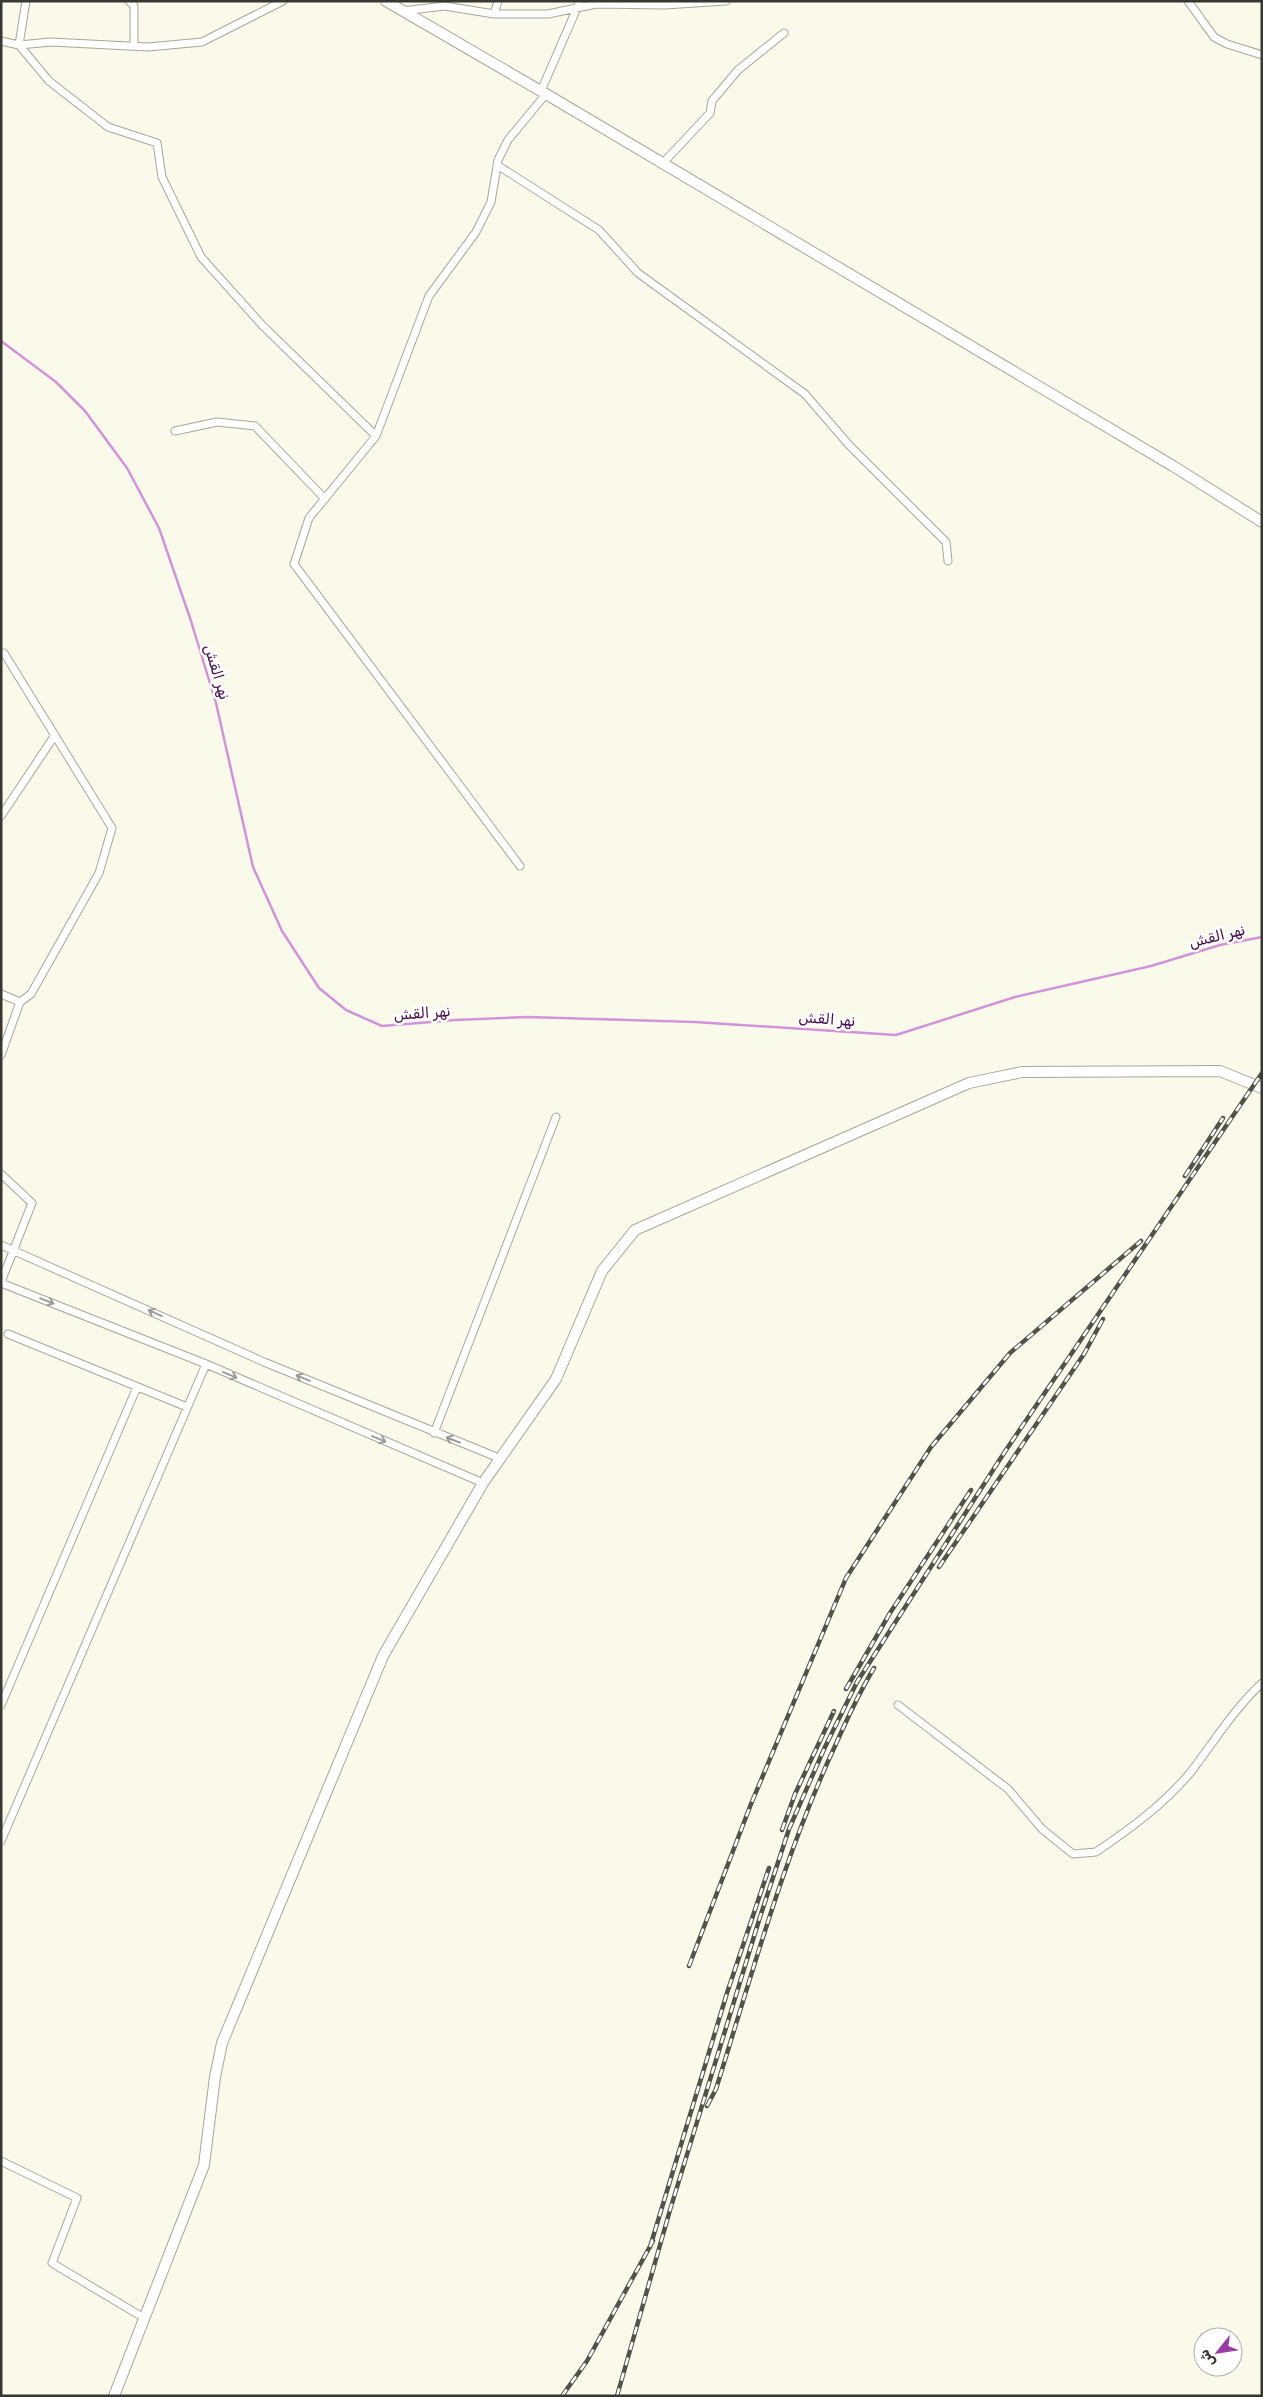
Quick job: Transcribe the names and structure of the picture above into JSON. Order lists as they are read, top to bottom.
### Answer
{
  "water": ["نهر القش"],
  "north": "bottom left"
}
